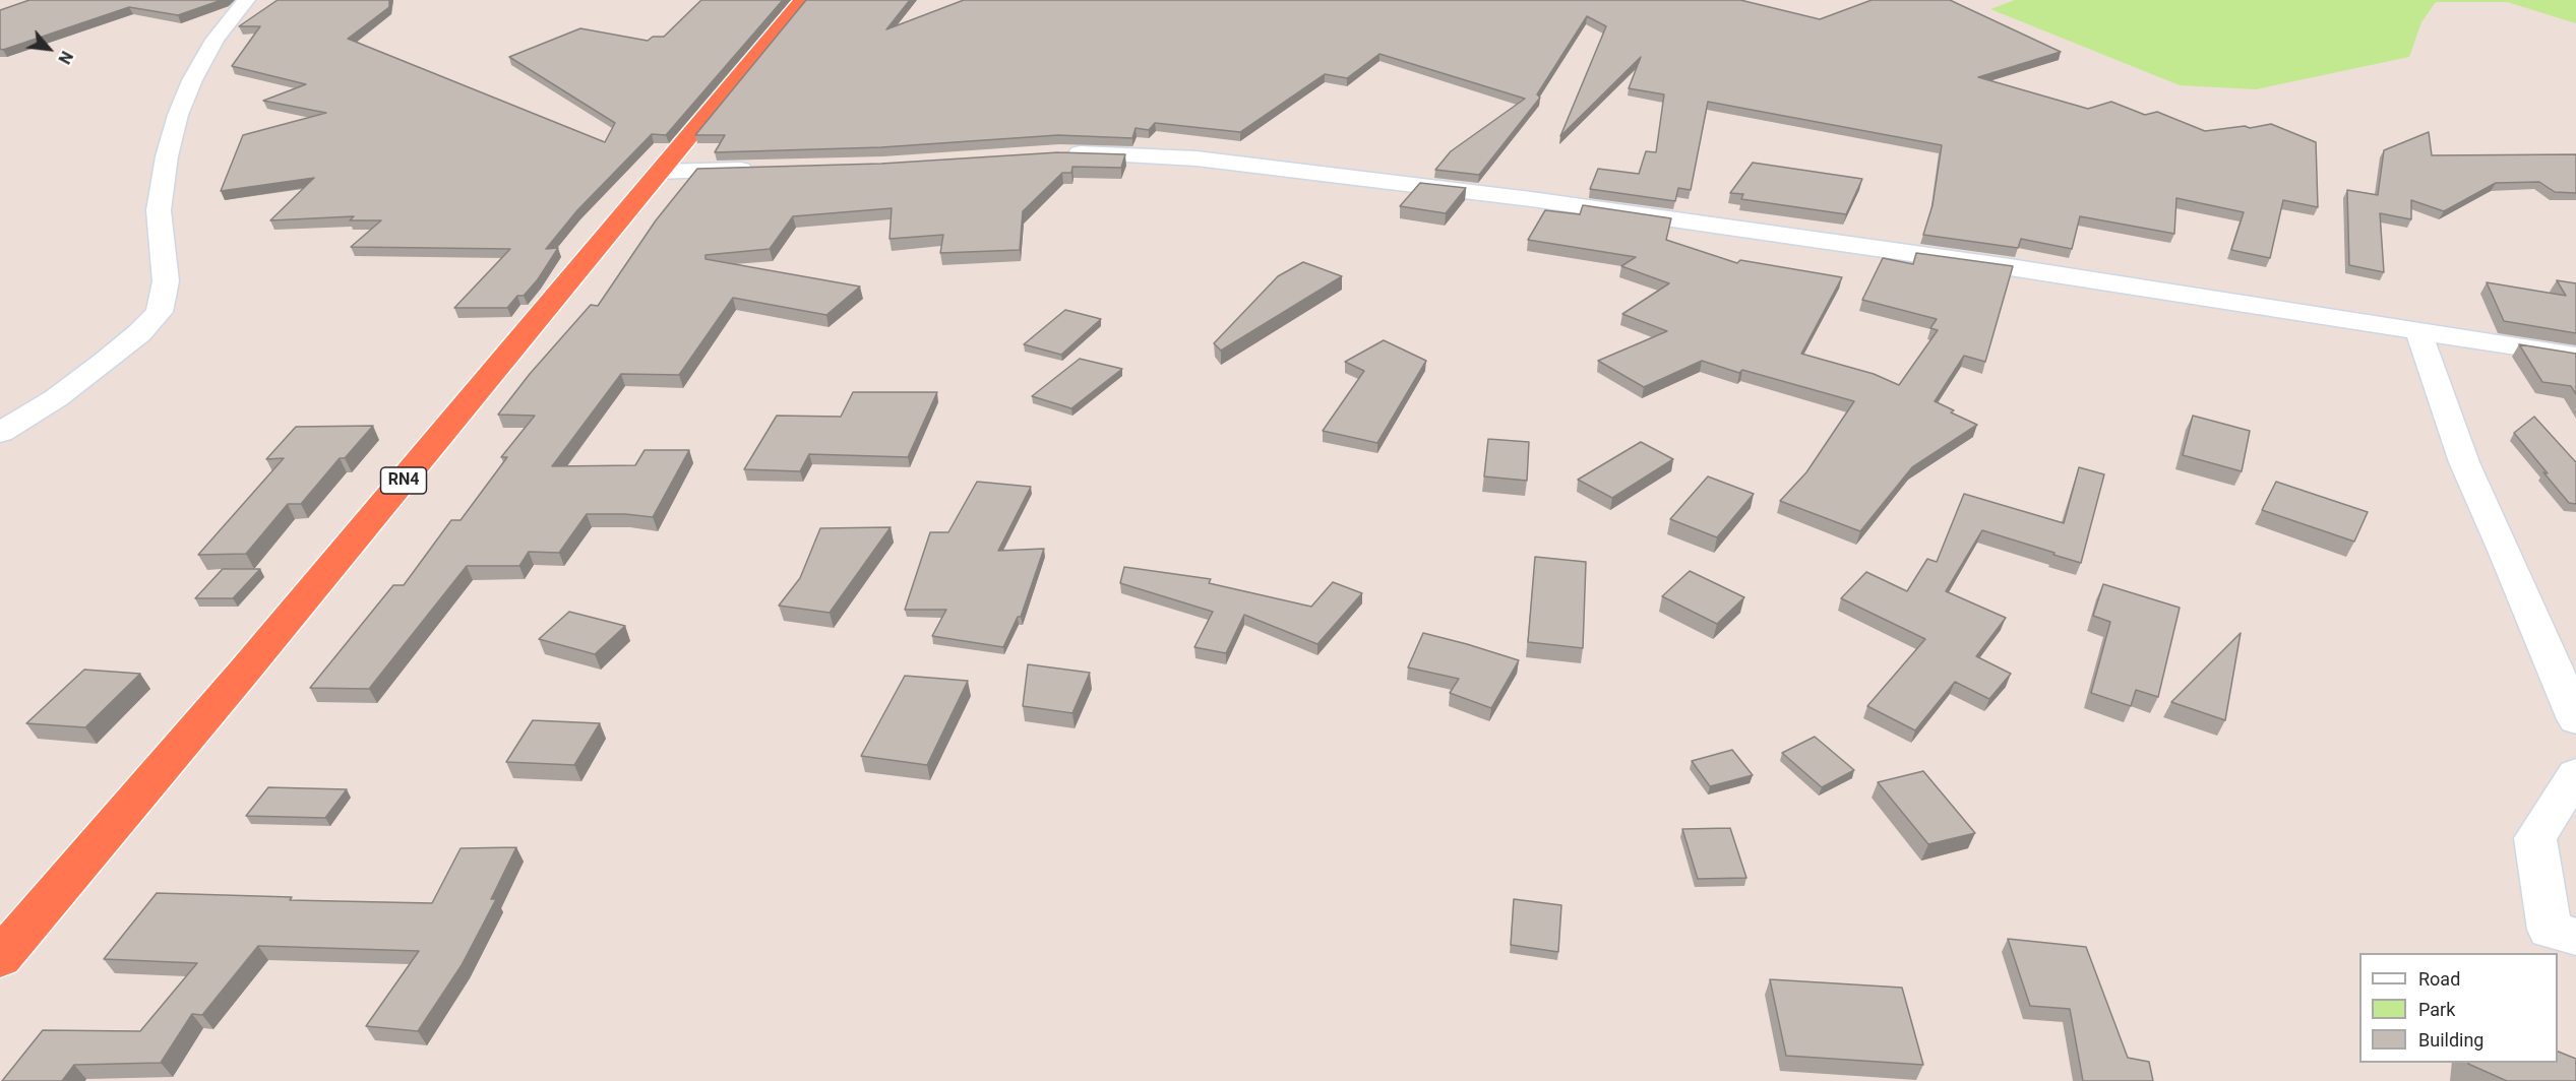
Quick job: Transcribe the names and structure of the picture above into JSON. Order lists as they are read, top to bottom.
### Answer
{
  "streets": {
    "highway": ["RN4"]
  },
  "legend": ["Road", "Park", "Building"],
  "north": "bottom right"
}
